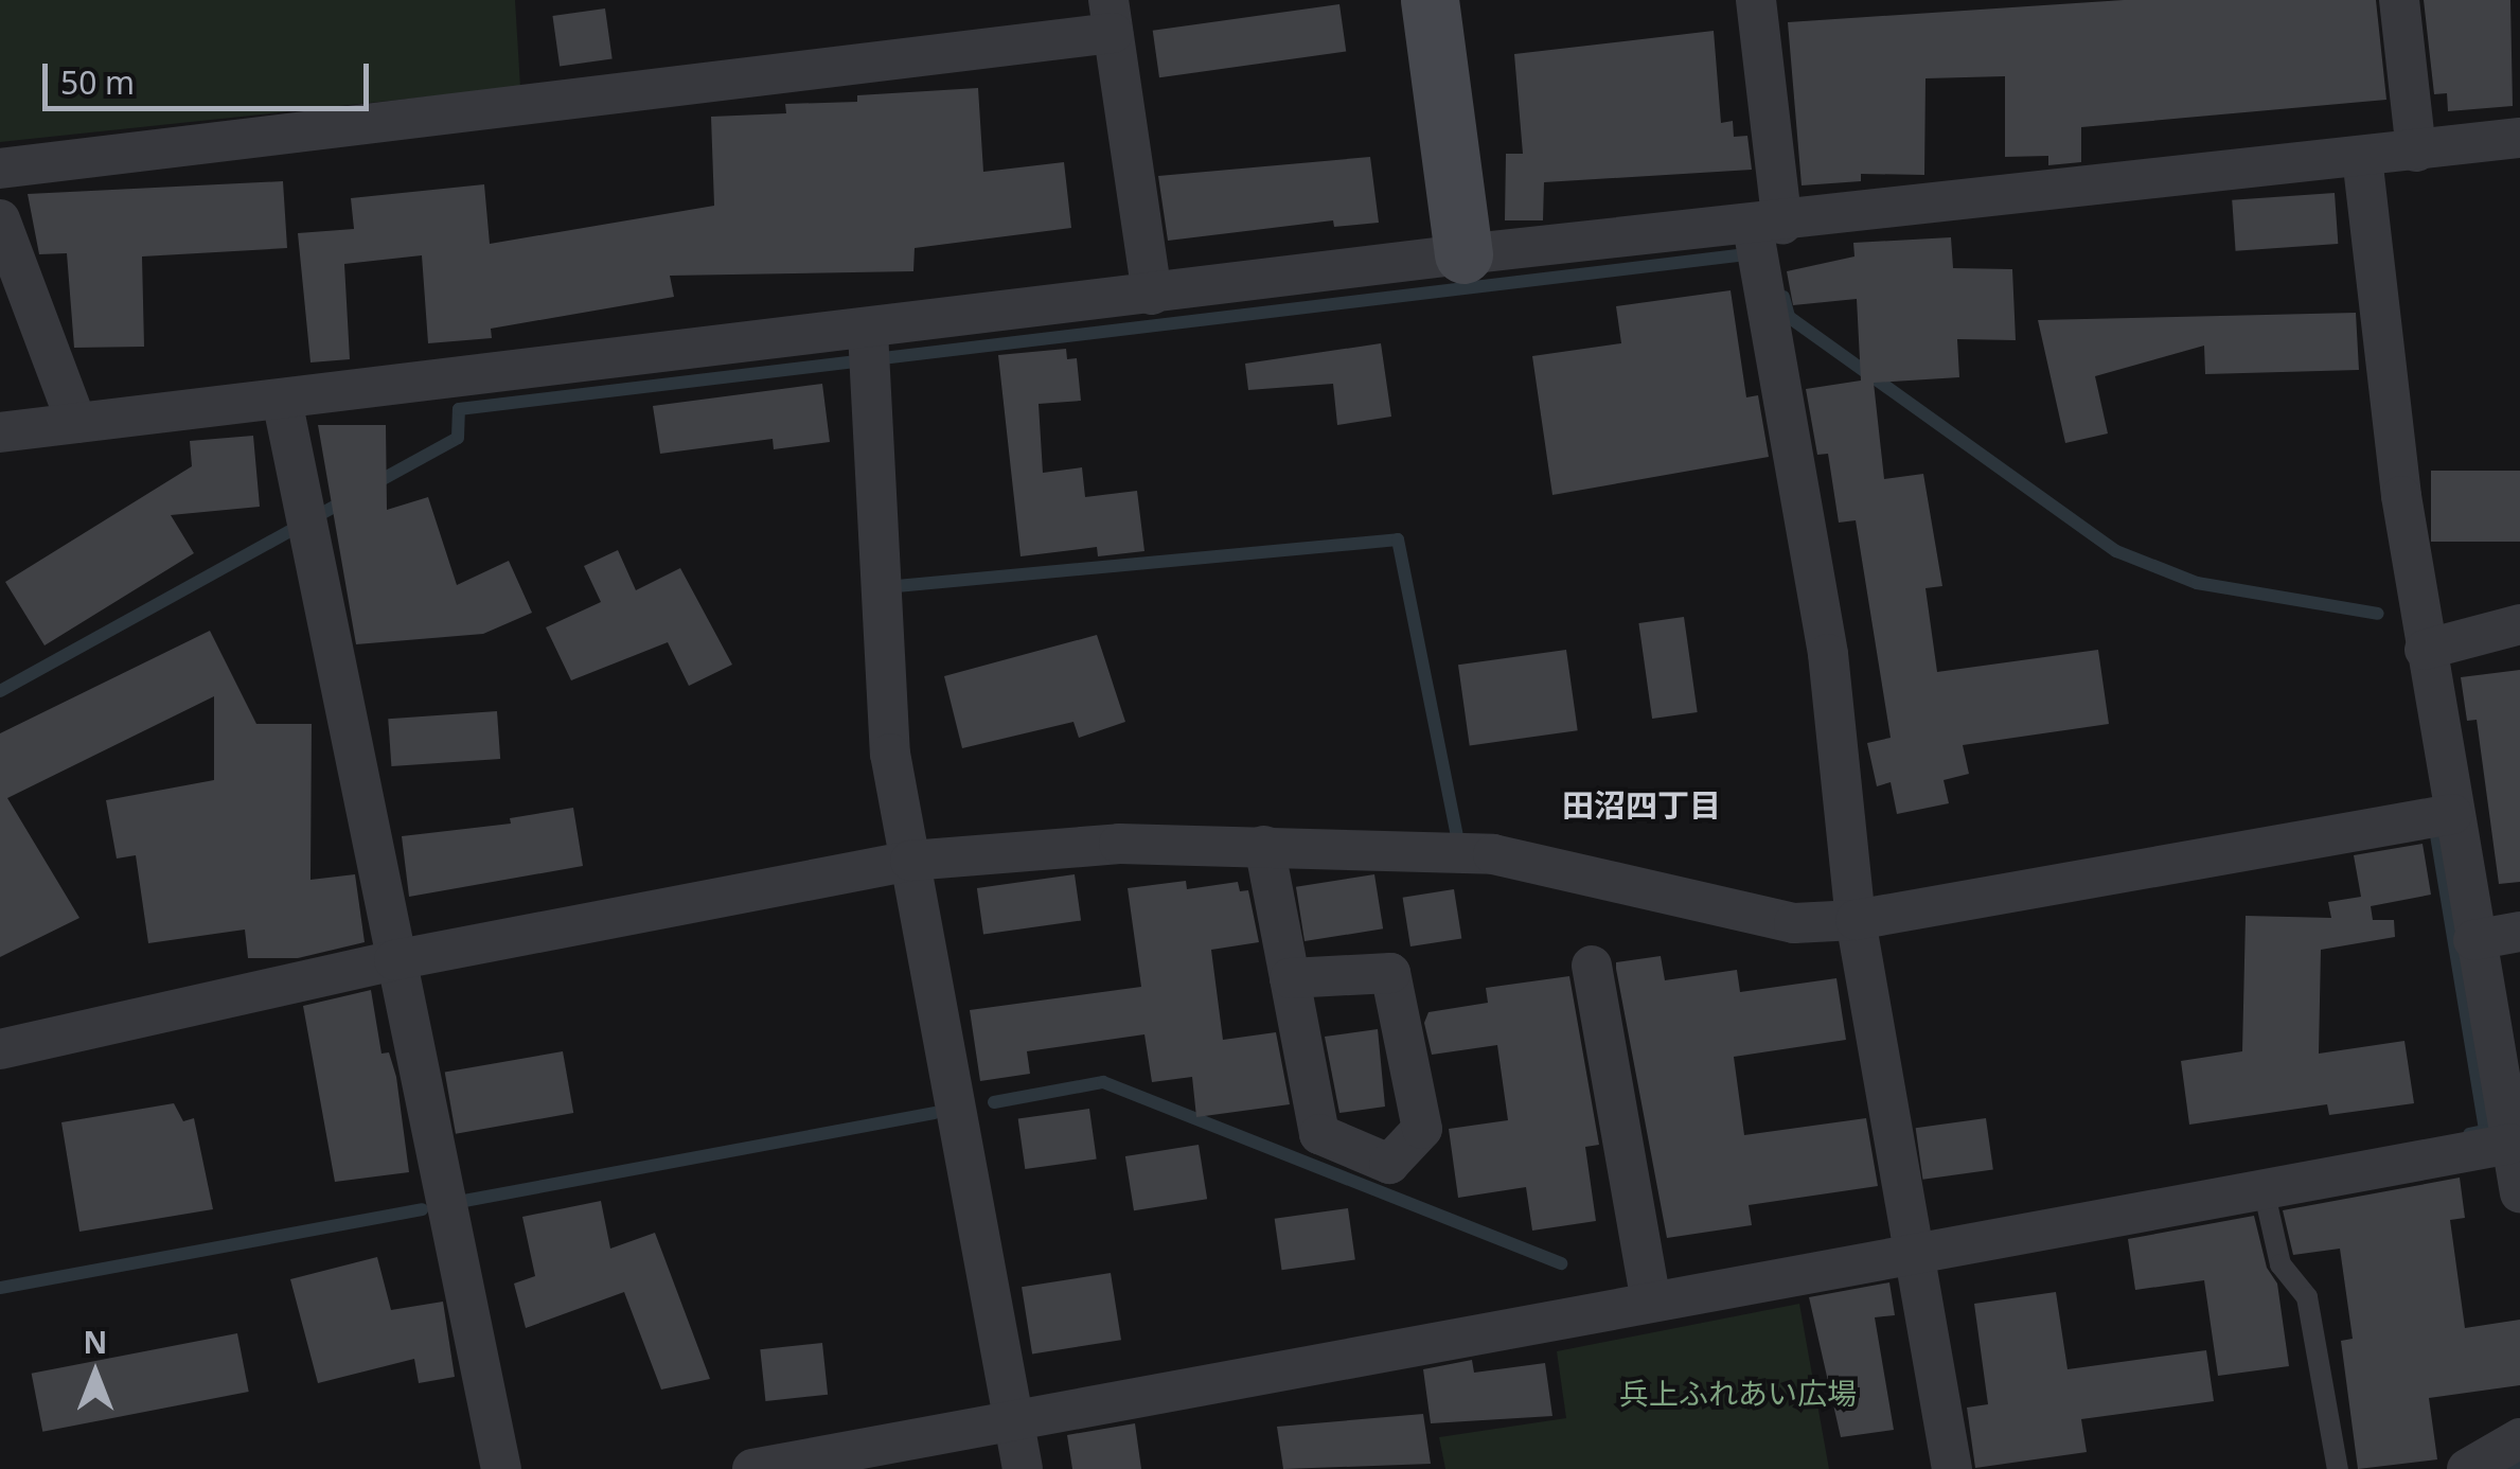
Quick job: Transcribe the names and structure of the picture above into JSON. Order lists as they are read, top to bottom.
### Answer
{
  "districts": ["田沼四丁目"],
  "parks": ["兵上ふれあい広場"],
  "scale_bar": "50 m",
  "north": "top"
}
